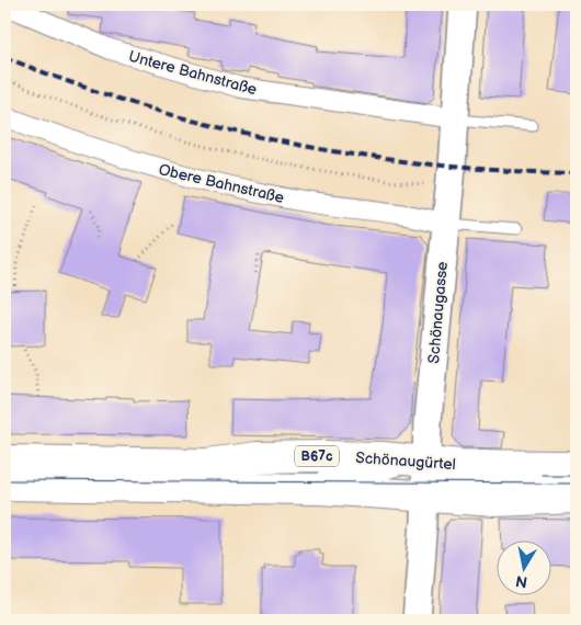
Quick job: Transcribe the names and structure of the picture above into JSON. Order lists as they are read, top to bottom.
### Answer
{
  "streets": {
    "main road": ["Schönaugasse", "B67c", "Schönaugürtel"],
    "street": ["Untere Bahnstraße", "Obere Bahnstraße"]
  },
  "crossings": [
    ["Untere Bahnstraße", "Schönaugasse"],
    ["Obere Bahnstraße", "Schönaugasse"],
    ["Schönaugasse", "Schönaugürtel"]
  ],
  "north": "bottom"
}
